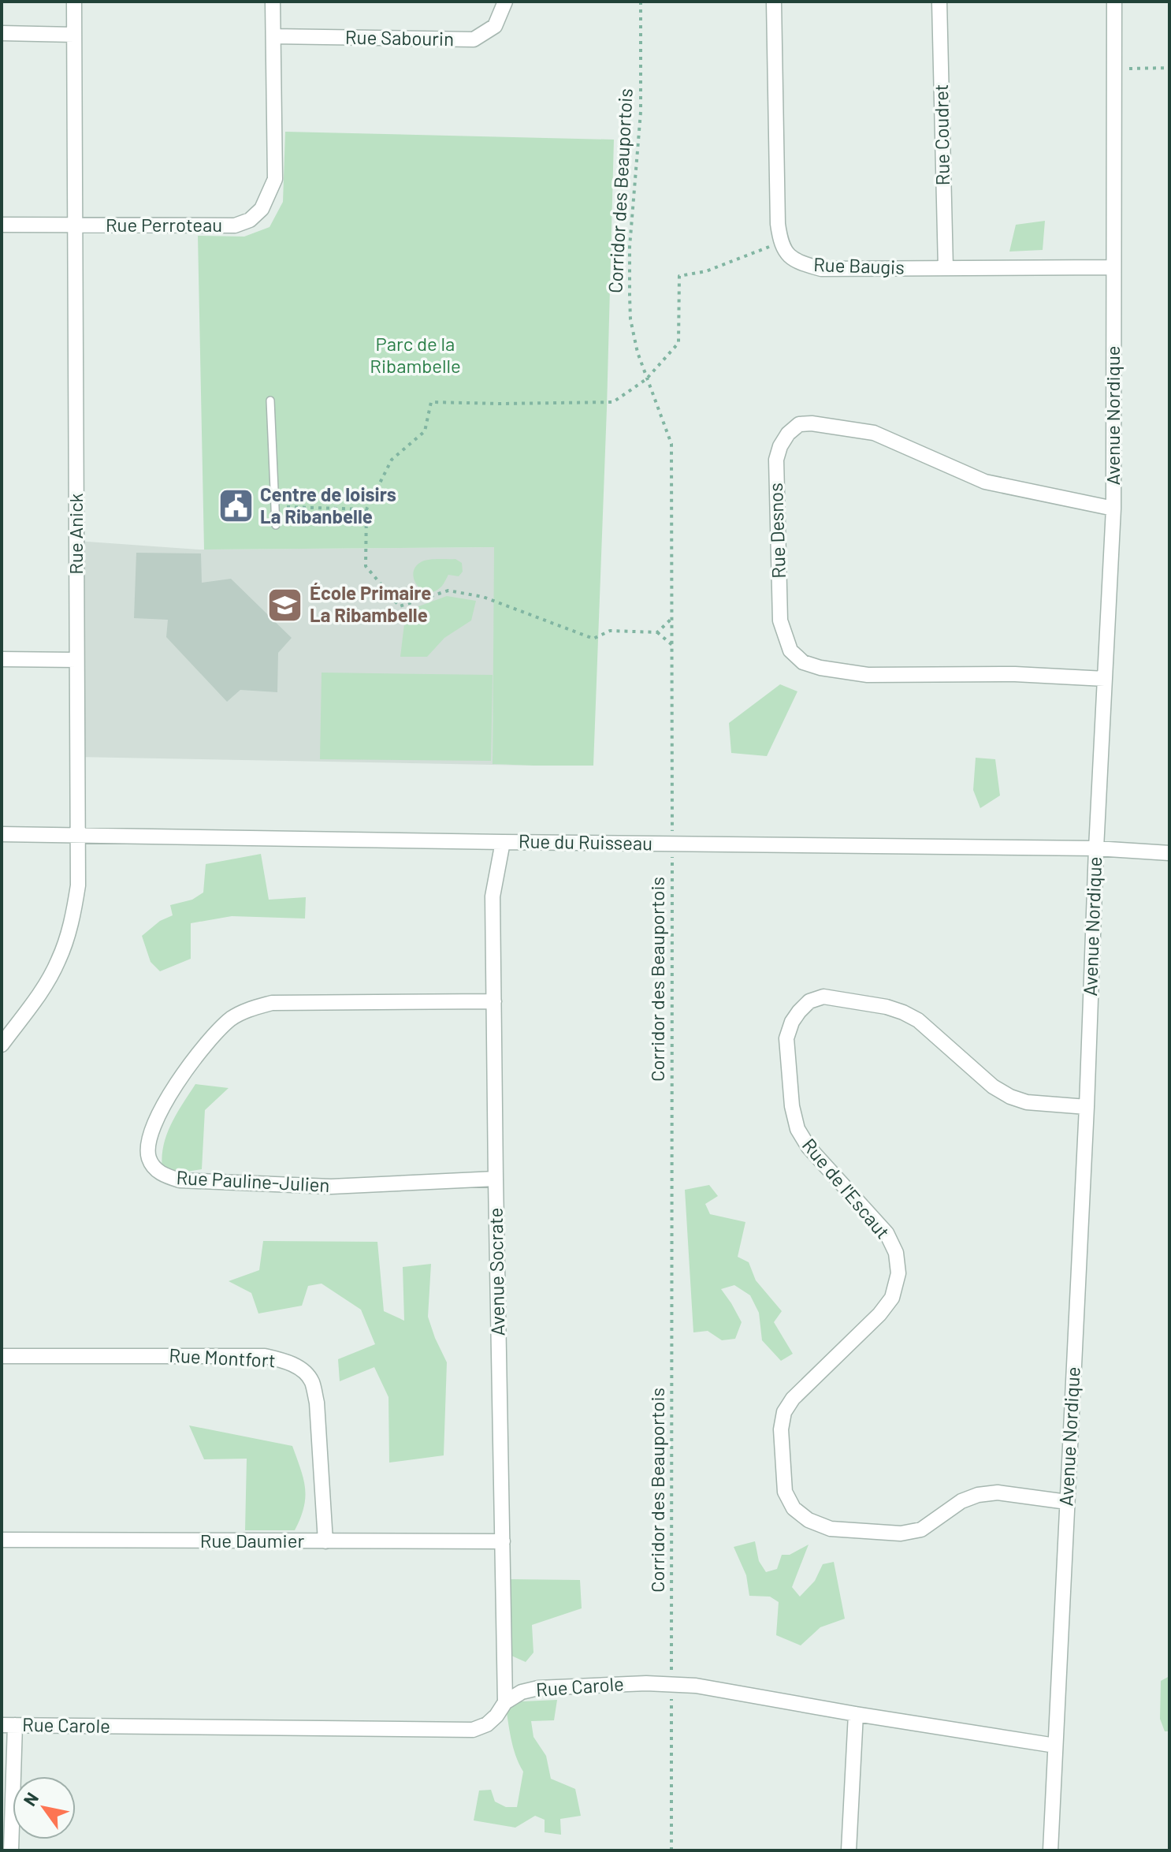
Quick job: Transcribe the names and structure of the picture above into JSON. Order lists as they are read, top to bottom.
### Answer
{
  "streets": {
    "street": [
      "Rue Sabourin",
      "Rue Coudret",
      "Rue Perroteau",
      "Rue Baugis",
      "Avenue Nordique",
      "Rue Desnos",
      "Rue Anick",
      "Rue du Ruisseau",
      "Rue Pauline-Julien",
      "Rue de l'Escaut",
      "Avenue Socrate",
      "Rue Montfort",
      "Rue Daumier",
      "Rue Carole"
    ],
    "path": ["Corridor des Beauportois"]
  },
  "crossings": [
    ["Rue Sabourin", "Rue Perroteau"],
    ["Rue Coudret", "Rue Baugis"],
    ["Corridor des Beauportois", "Rue du Ruisseau"],
    ["Corridor des Beauportois", "Rue Carole"],
    ["Rue Perroteau", "Rue Anick"],
    ["Rue Baugis", "Avenue Nordique"],
    ["Avenue Nordique", "Rue Desnos"],
    ["Avenue Nordique", "Rue du Ruisseau"],
    ["Avenue Nordique", "Rue de l'Escaut"],
    ["Avenue Nordique", "Rue Carole"],
    ["Rue Anick", "Rue du Ruisseau"],
    ["Rue du Ruisseau", "Avenue Socrate"],
    ["Rue Pauline-Julien", "Avenue Socrate"],
    ["Avenue Socrate", "Rue Daumier"],
    ["Avenue Socrate", "Rue Carole"],
    ["Rue Montfort", "Rue Daumier"]
  ],
  "parks": ["Parc de la Ribambelle"],
  "places": {
    "public building": ["Centre de loisirs La Ribanbelle"],
    "school or university": ["École Primaire La Ribambelle"]
  },
  "north": "top left"
}
